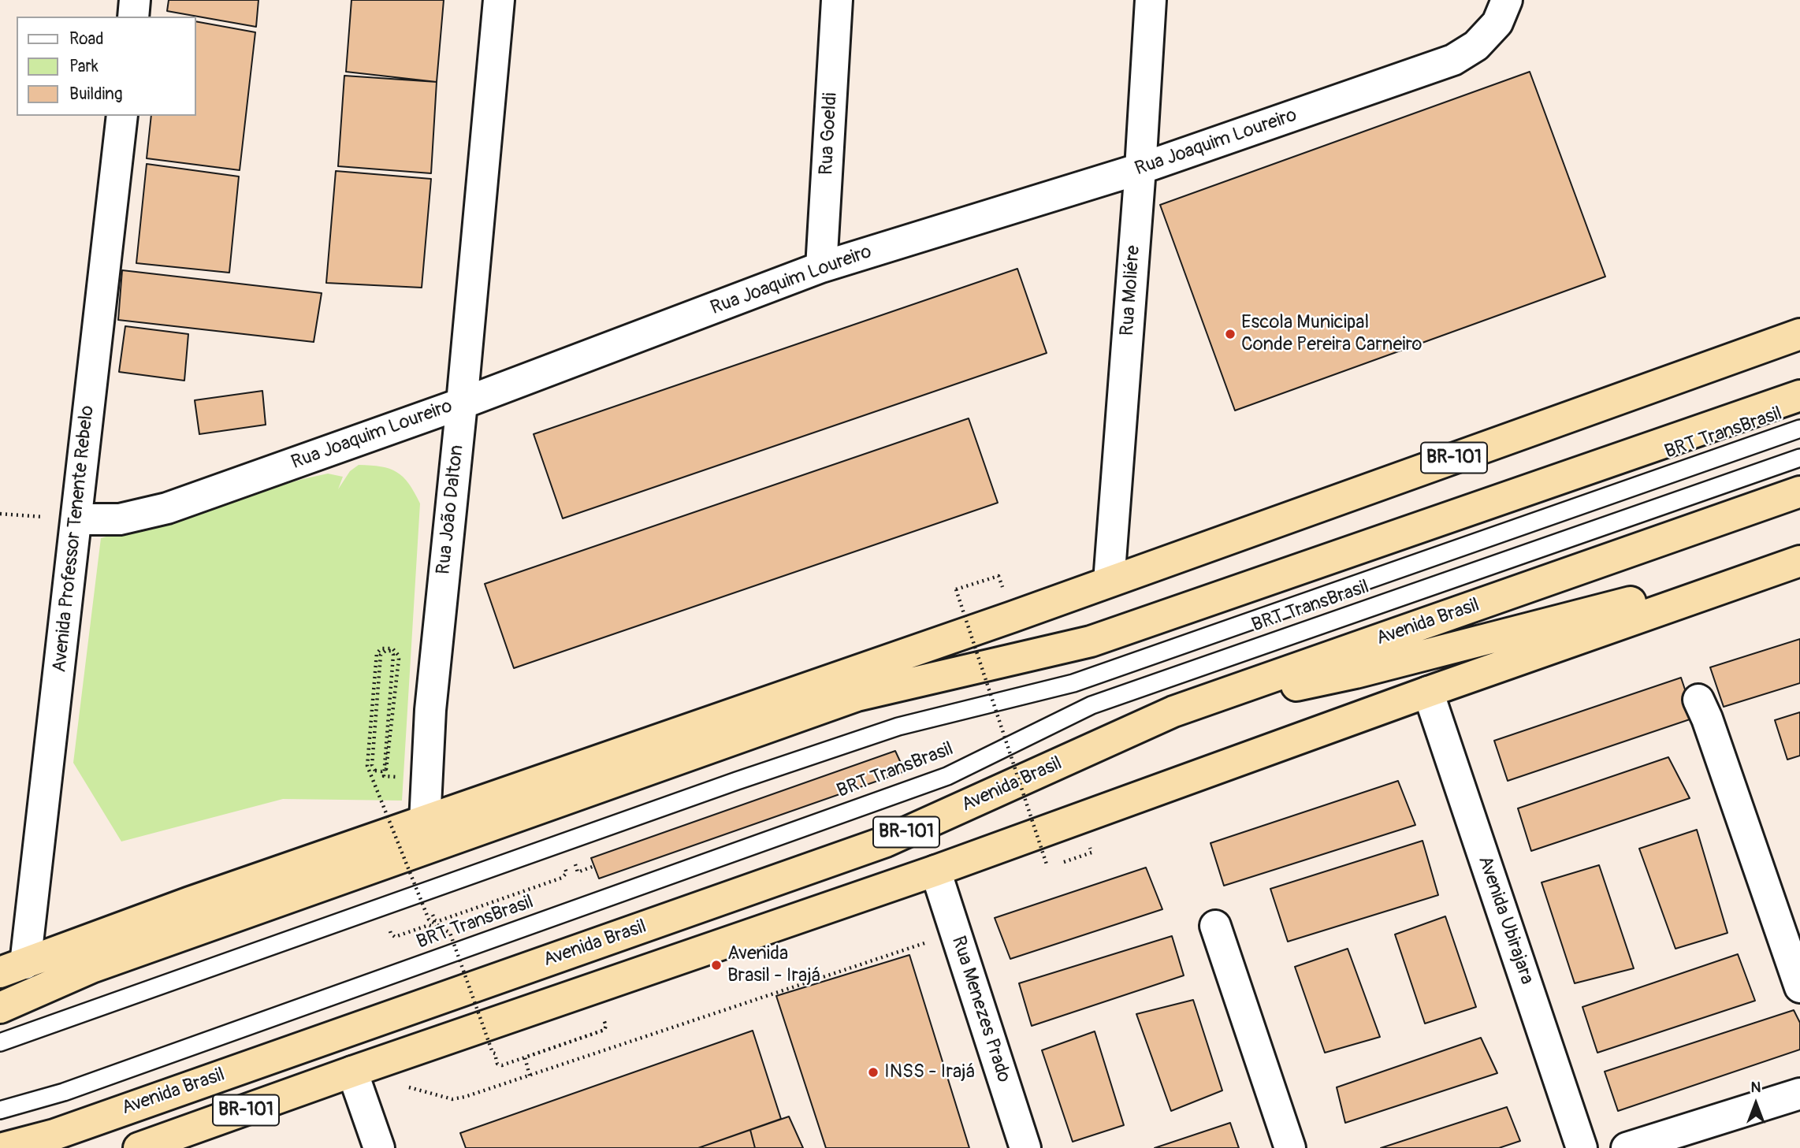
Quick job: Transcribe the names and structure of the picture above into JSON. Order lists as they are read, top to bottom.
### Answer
{
  "streets": {
    "highway": ["BR-101", "Avenida Brasil"],
    "street": [
      "Rua Goeldi",
      "Rua Joaquim Loureiro",
      "Rua Moliére",
      "Rua João Dalton",
      "Avenida Professor Tenente Rebelo",
      "Avenida Ubirajara",
      "Rua Menezes Prado"
    ],
    "lane": ["BRT TransBrasil"]
  },
  "crossings": [
    ["Rua Goeldi", "Rua Joaquim Loureiro"],
    ["Rua Joaquim Loureiro", "Rua Moliére"],
    ["Rua Joaquim Loureiro", "Rua João Dalton"],
    ["Rua Joaquim Loureiro", "Avenida Professor Tenente Rebelo"],
    ["Rua Moliére", "BR-101"],
    ["BR-101", "Rua João Dalton"],
    ["BR-101", "Avenida Professor Tenente Rebelo"],
    ["BR-101", "Avenida Ubirajara"],
    ["BR-101", "Rua Menezes Prado"]
  ],
  "places": ["Escola Municipal Conde Pereira Carneiro", "Avenida Brasil - Irajá", "INSS - Irajá"],
  "legend": ["Road", "Park", "Building"],
  "north": "top"
}
